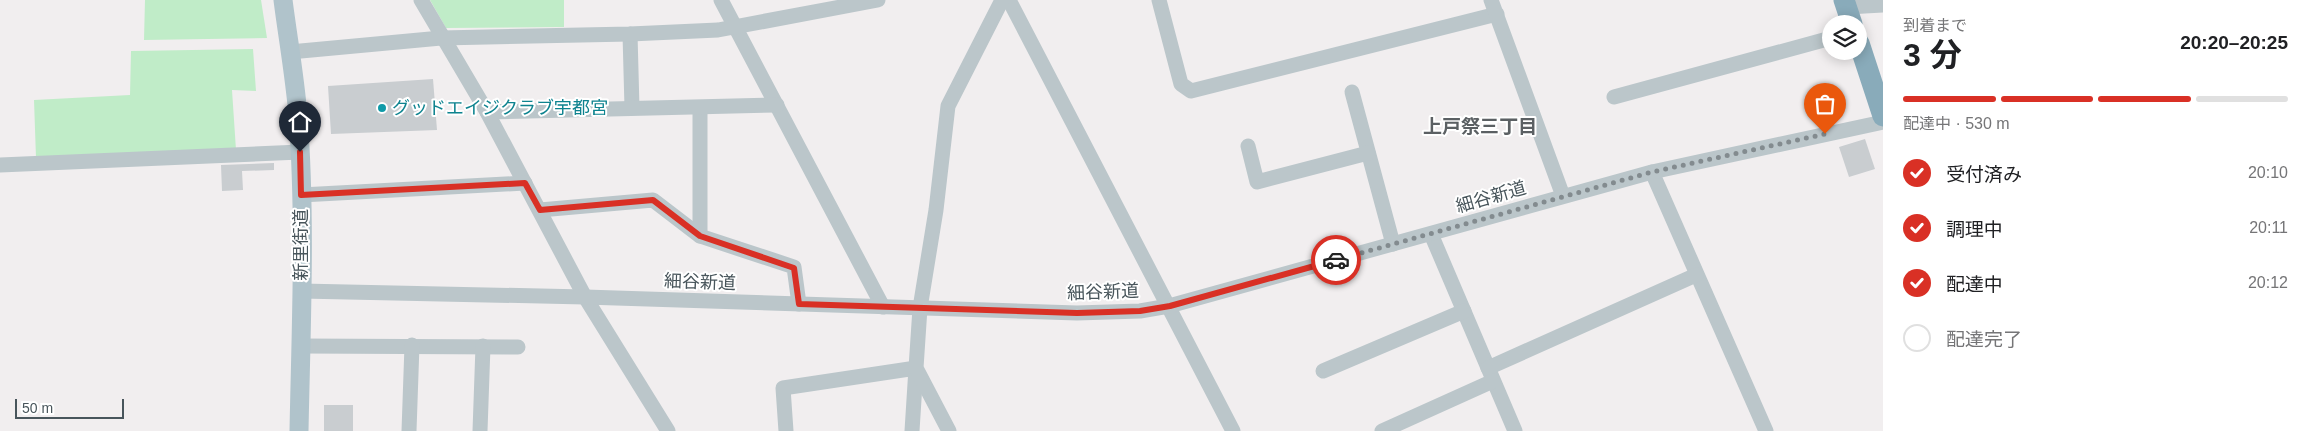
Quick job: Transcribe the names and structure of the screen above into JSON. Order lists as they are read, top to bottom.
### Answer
{
  "streets": {
    "main road": ["新里街道"],
    "street": ["細谷新道"]
  },
  "crossings": [
    ["細谷新道", "新里街道"]
  ],
  "districts": ["上戸祭三丁目"],
  "places": ["グッドエイジクラブ宇都宮"],
  "scale_bar": "50 m",
  "page": {
    "heading": ["3 分", "到着まで", "20:20–20:25"],
    "bar": "配達中 · 530 m",
    "list": [
      ["受付済み", "20:10"],
      ["調理中", "20:11"],
      ["配達中", "20:12"],
      "配達完了"
    ],
    "scale": "50 m"
  }
}
